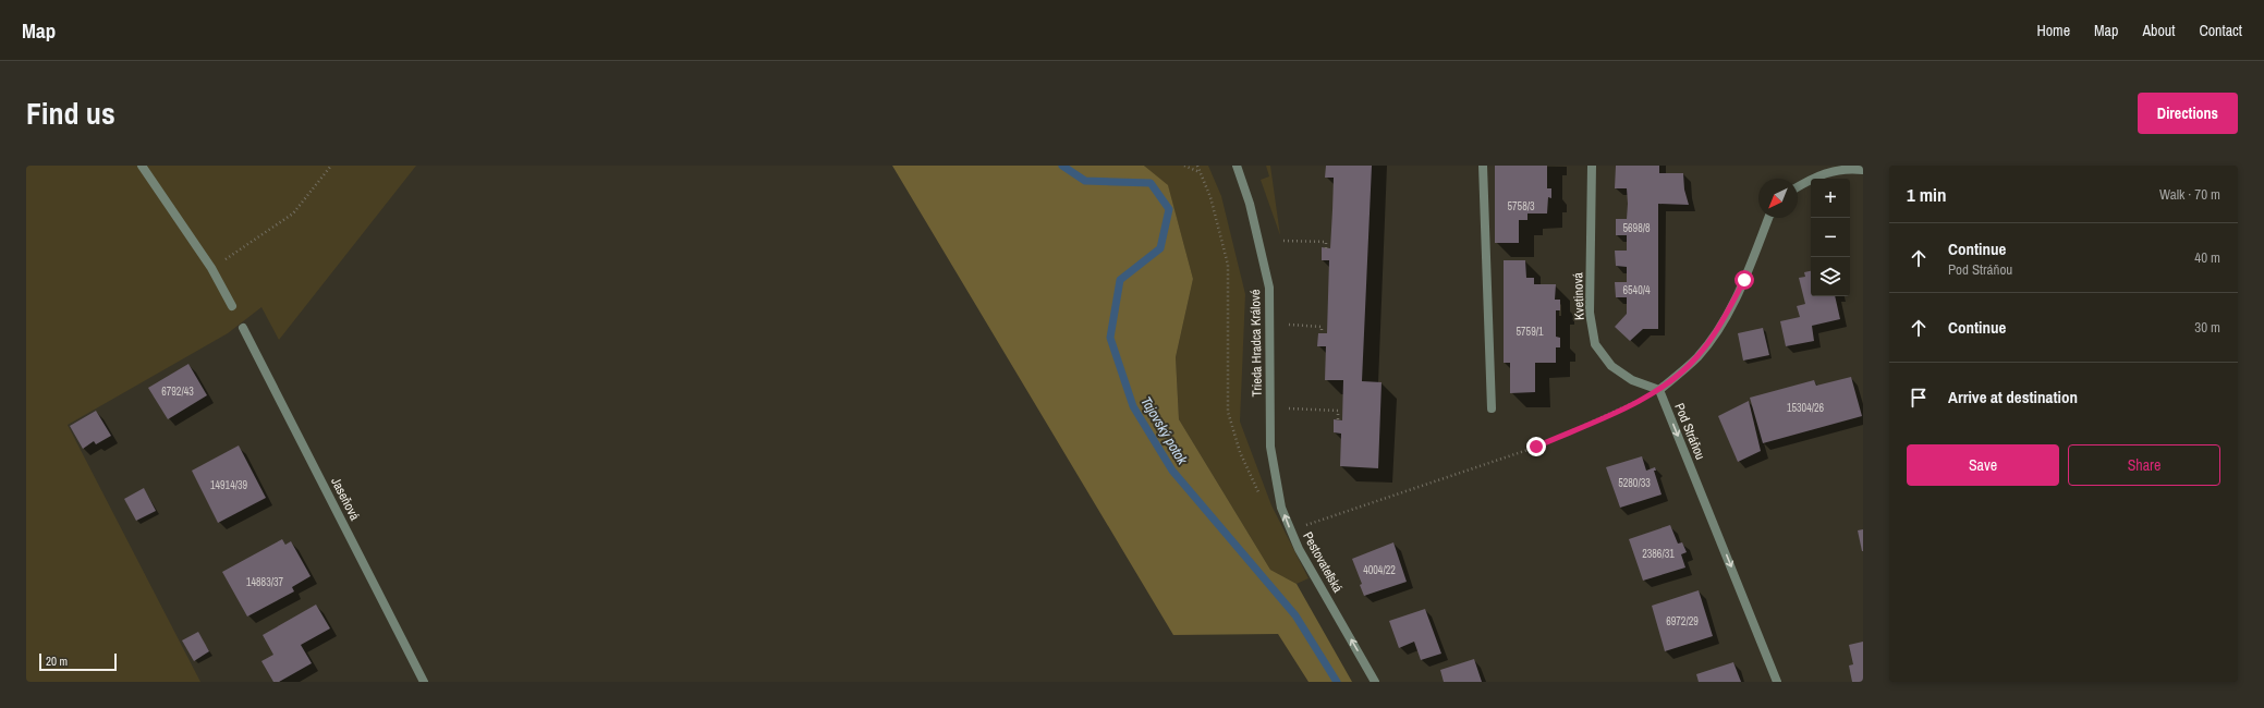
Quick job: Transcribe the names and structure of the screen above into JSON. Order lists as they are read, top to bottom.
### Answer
{
  "streets": {
    "street": [
      "Kvetinová",
      "Trieda Hradca Králové",
      "Pod Stráňou",
      "Jaseňová",
      "Pestovateľská"
    ]
  },
  "crossings": [
    ["Kvetinová", "Pod Stráňou"],
    ["Trieda Hradca Králové", "Pestovateľská"]
  ],
  "one_way": ["Pod Stráňou", "Pestovateľská"],
  "water": ["Tajovský potok"],
  "house_numbers": [
    "5758/3",
    "5698/8",
    "6540/4",
    "5759/1",
    "6792/43",
    "15304/26",
    "5280/33",
    "14914/39",
    "2386/31",
    "4004/22",
    "14883/37",
    "6972/29"
  ],
  "scale_bar": "20 m",
  "north": "bottom left",
  "page": {
    "header": "Map",
    "nav": [
      "Home",
      "Map",
      "About",
      "Contact"
    ],
    "title": "Find us",
    "buttons": [
      "Directions",
      ["Save", "Share"]
    ],
    "heading": ["1 min", "Walk · 70 m"],
    "map_buttons": ["+", "−"],
    "list": [
      ["Continue", "Pod Stráňou", "40 m"],
      ["Continue", "30 m"],
      "Arrive at destination"
    ],
    "scale": "20 m"
  }
}
